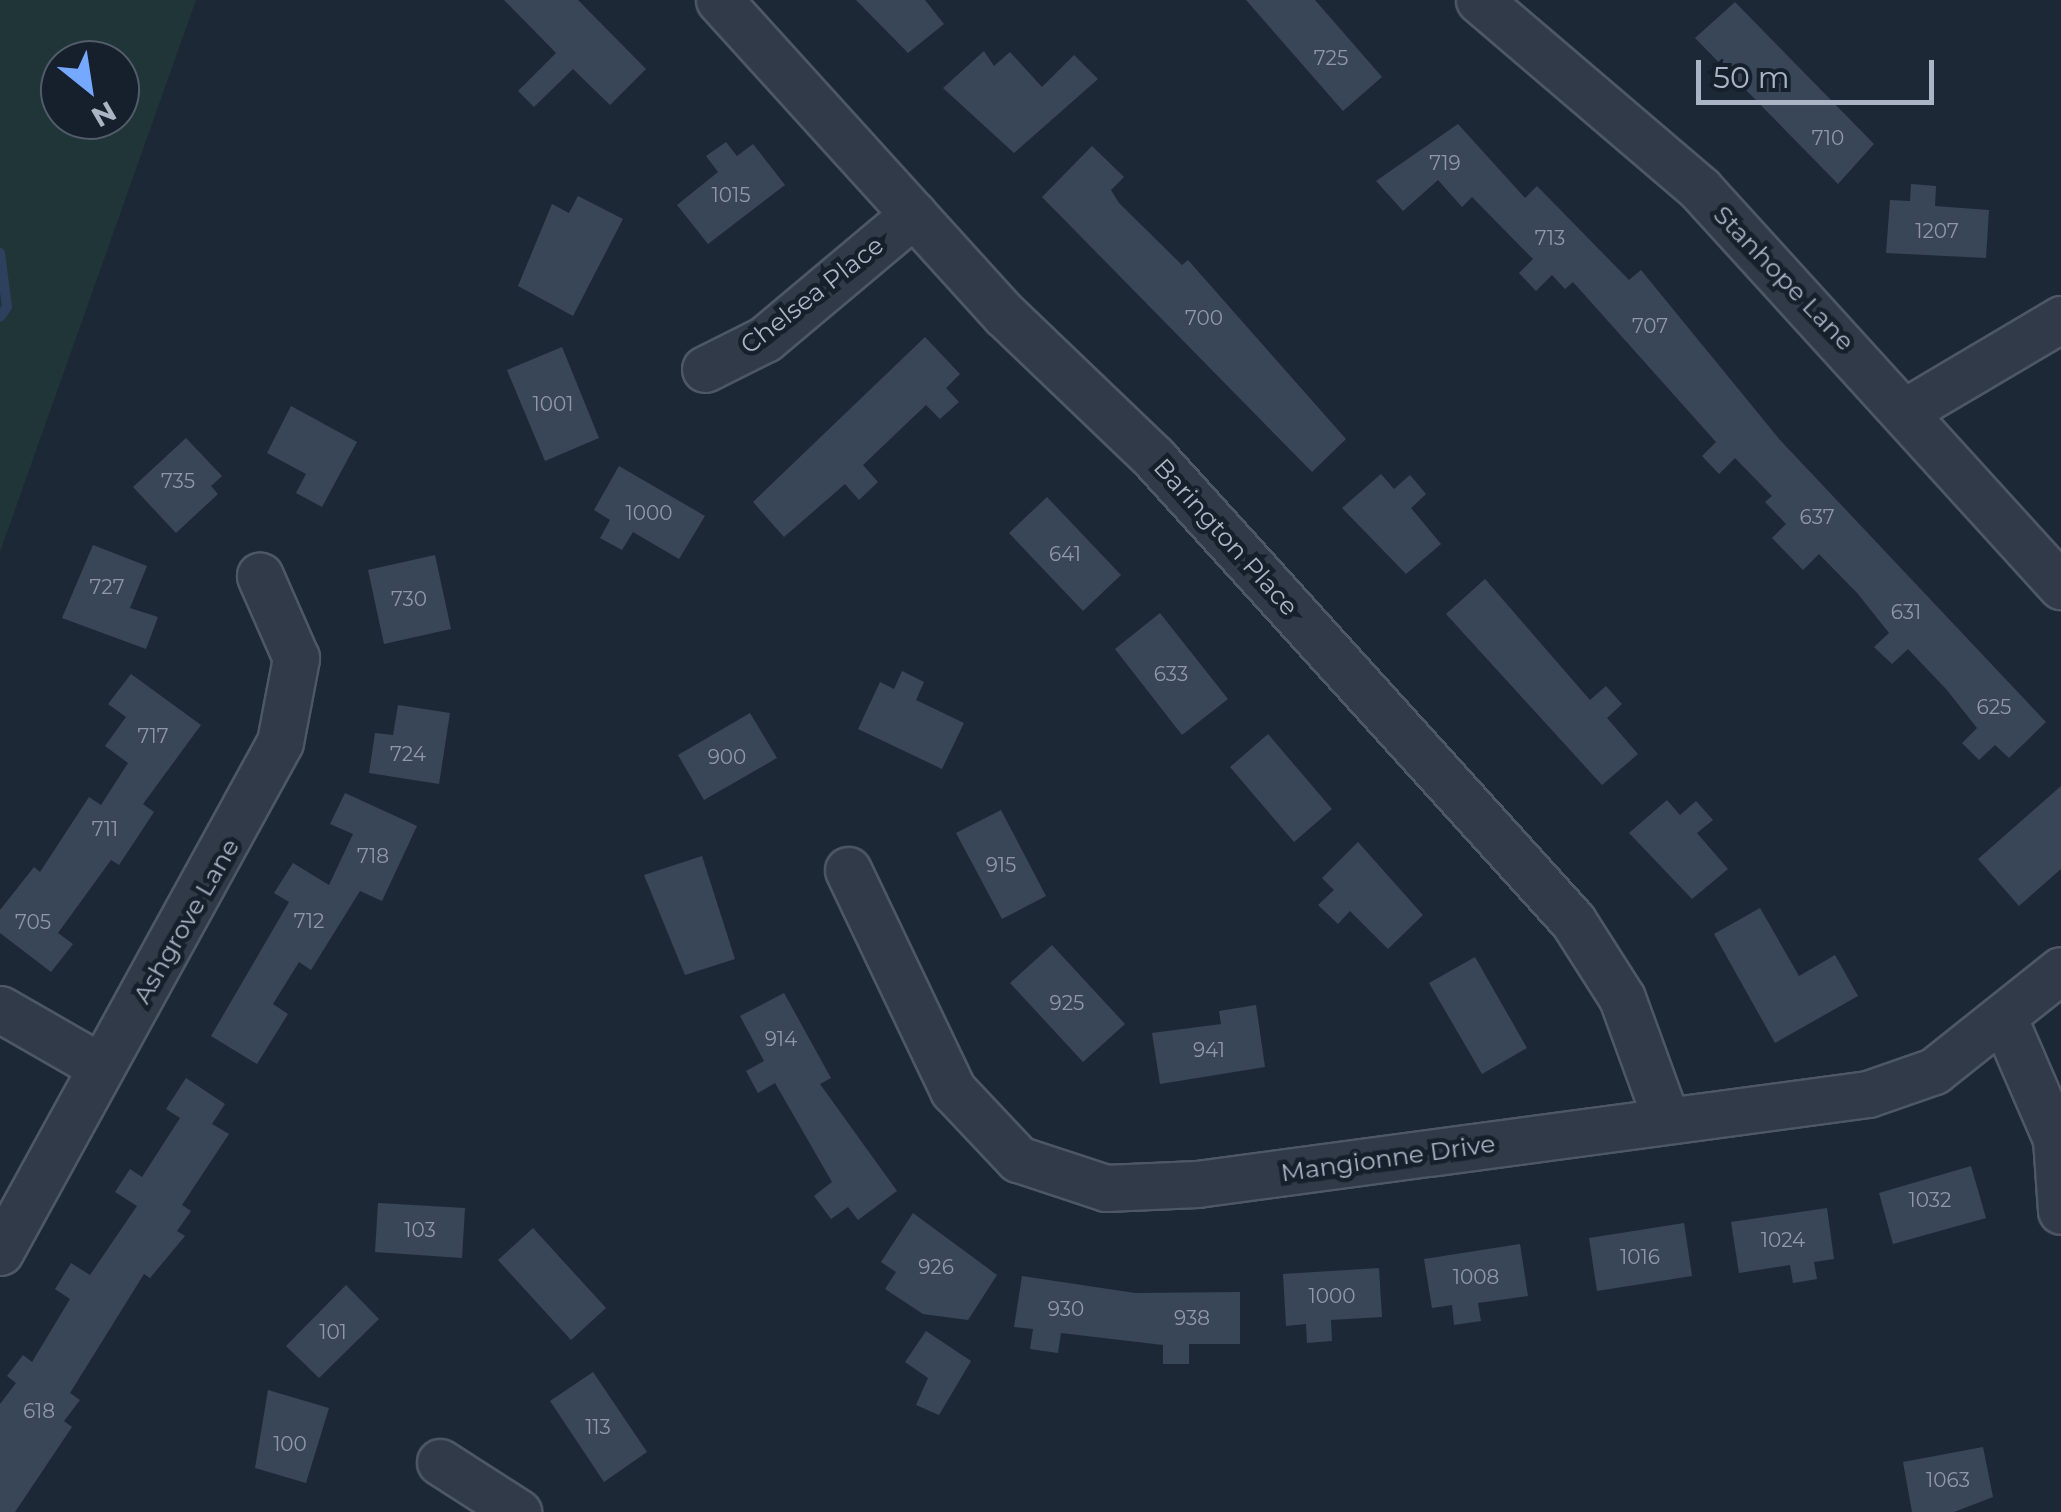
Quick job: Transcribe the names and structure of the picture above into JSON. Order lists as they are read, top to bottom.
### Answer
{
  "streets": {
    "street": [
      "Stanhope Lane",
      "Chelsea Place",
      "Barington Place",
      "Ashgrove Lane",
      "Mangionne Drive"
    ]
  },
  "crossings": [
    ["Chelsea Place", "Barington Place"],
    ["Barington Place", "Mangionne Drive"]
  ],
  "house_numbers": [
    "725",
    "710",
    "719",
    "1015",
    "1207",
    "713",
    "700",
    "707",
    "1001",
    "735",
    "1000",
    "637",
    "641",
    "727",
    "730",
    "631",
    "633",
    "625",
    "717",
    "724",
    "900",
    "711",
    "718",
    "915",
    "712",
    "705",
    "925",
    "914",
    "941",
    "1032",
    "103",
    "1024",
    "1016",
    "926",
    "1008",
    "1000",
    "930",
    "938",
    "101",
    "618",
    "113",
    "100",
    "1063"
  ],
  "scale_bar": "50 m",
  "north": "bottom right"
}
